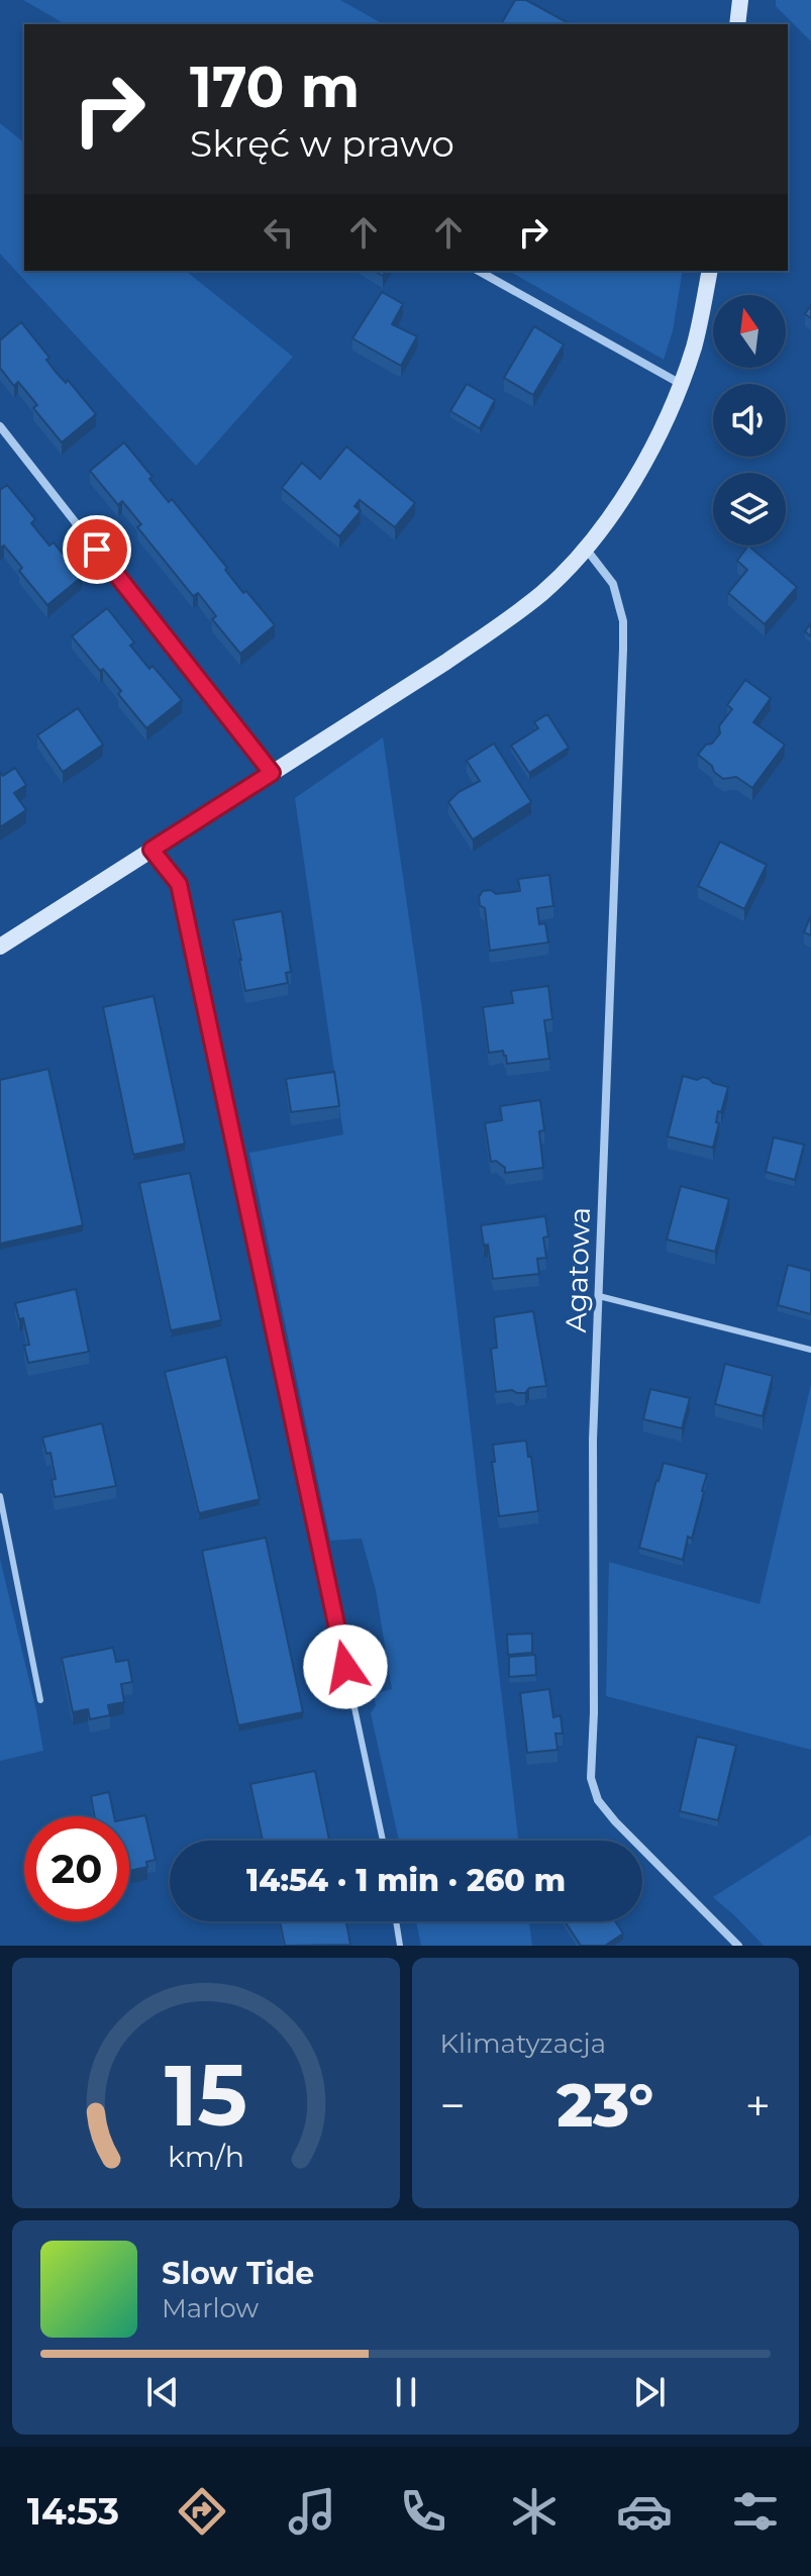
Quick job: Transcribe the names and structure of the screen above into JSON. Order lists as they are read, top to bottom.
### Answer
{
  "streets": {
    "street": ["Agatowa"]
  },
  "north": "top",
  "page": {
    "turn": ["170 m", "Skręć w prawo"],
    "limit": "20",
    "trip": "14:54 · 1 min · 260 m",
    "tile": "Klimatyzacja",
    "heat": ["−", "23°", "+"],
    "song": ["Slow Tide", "Marlow"],
    "tabs": "14:53",
    "gauge": ["15", "km/h"]
  }
}
